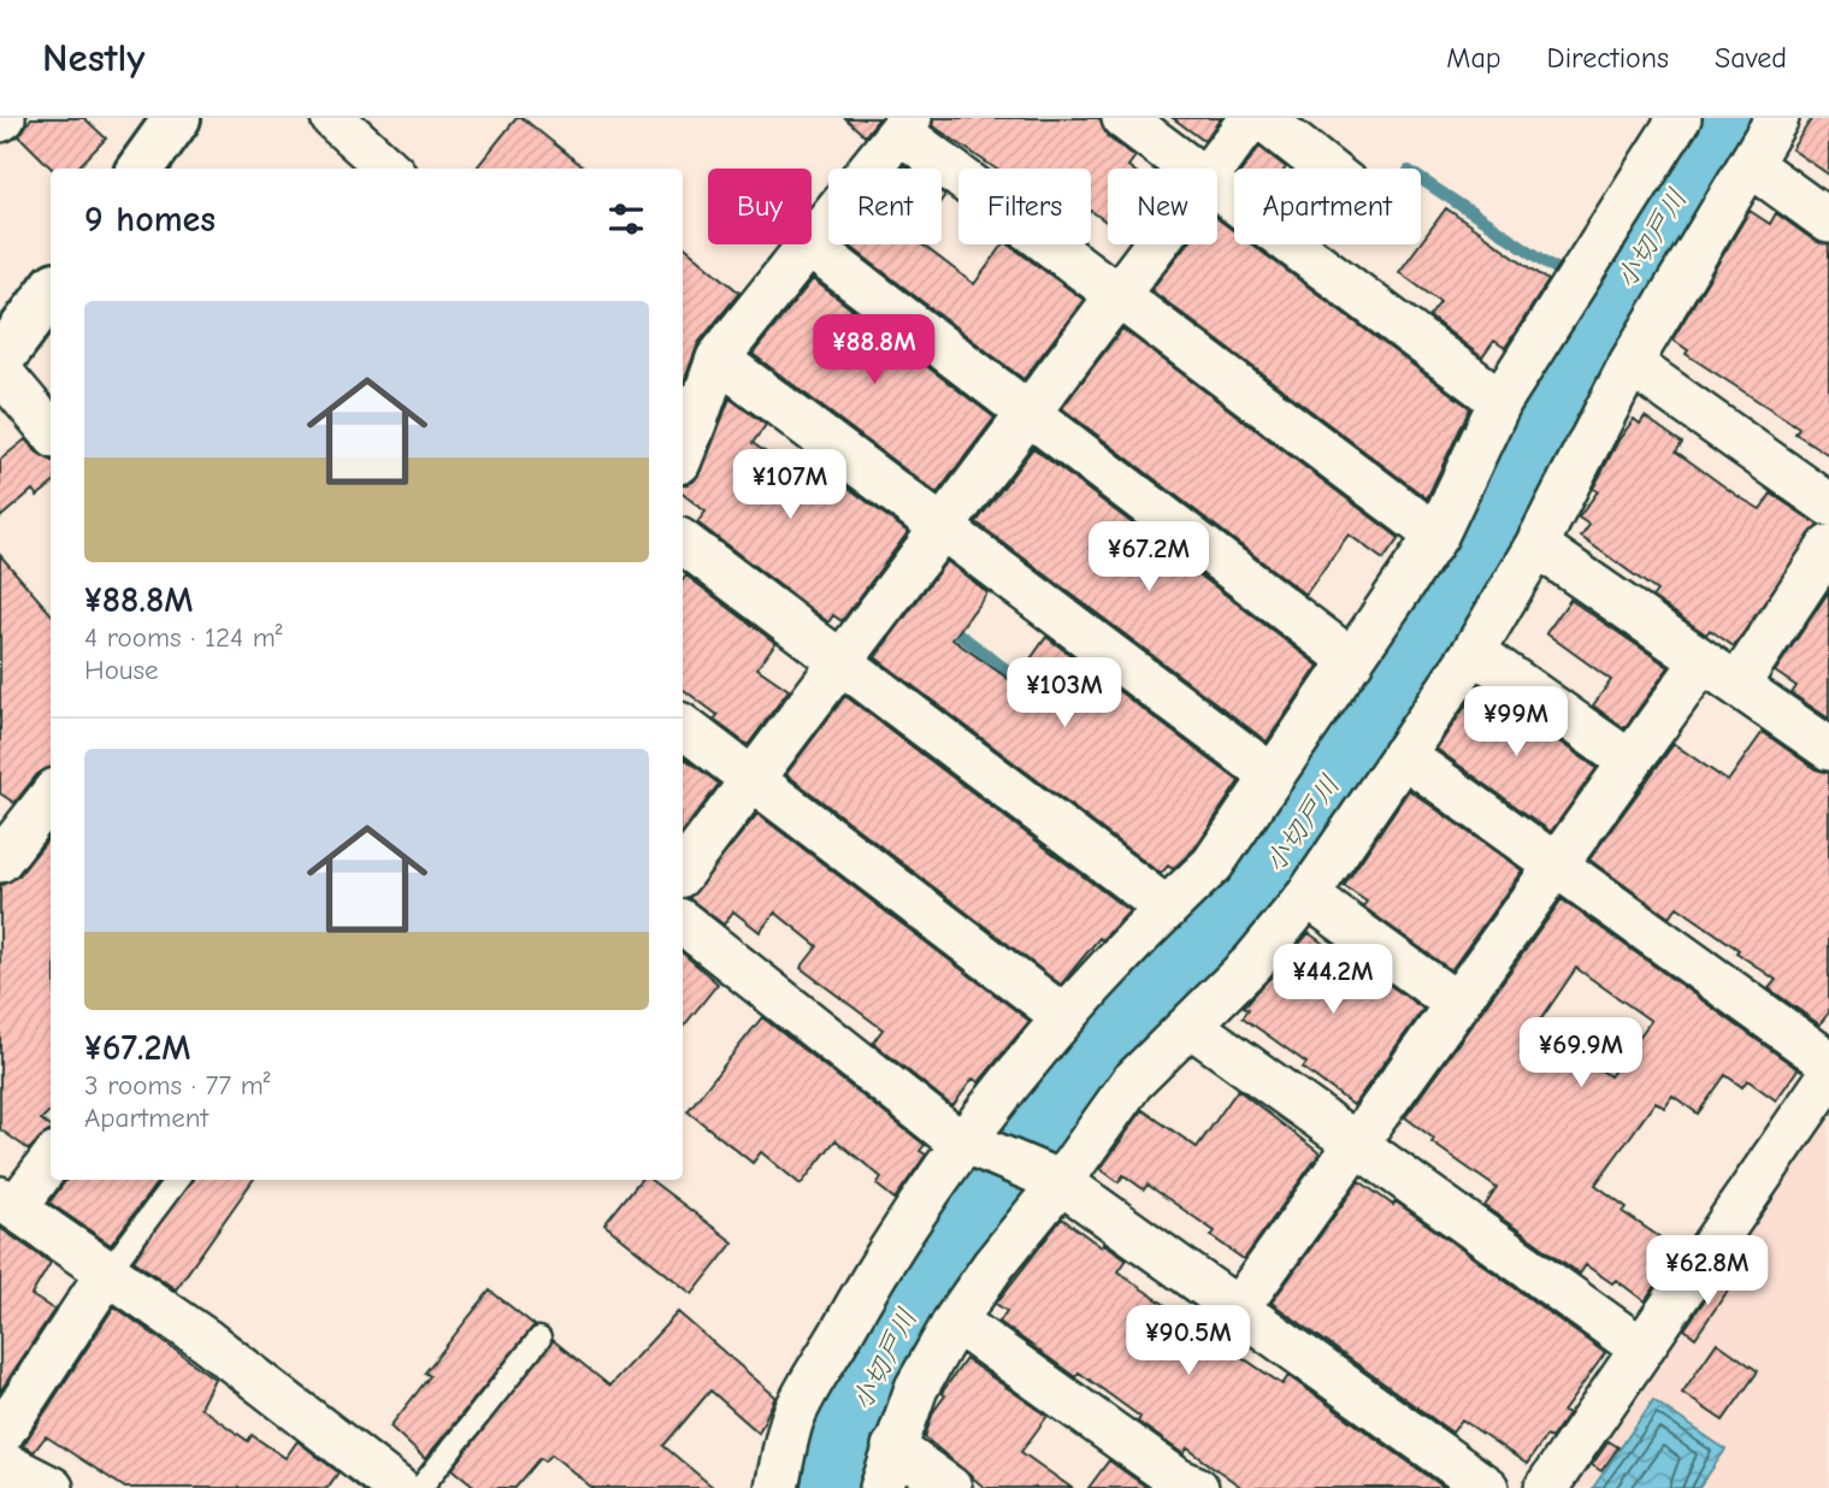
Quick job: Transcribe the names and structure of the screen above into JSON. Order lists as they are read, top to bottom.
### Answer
{
  "water": ["小切戸川"],
  "page": {
    "header": "Nestly",
    "nav": ["Map", "Directions", "Saved"],
    "chip": [
      "Buy",
      "Rent",
      "Filters",
      "New",
      "Apartment"
    ],
    "heading": "9 homes",
    "list": [
      {
        "name": "¥88.8M",
        "note": "4 rooms · 124 m² · House"
      },
      {
        "name": "¥67.2M",
        "note": "3 rooms · 77 m² · Apartment"
      }
    ],
    "price": [
      "¥88.8M",
      "¥107M",
      "¥67.2M",
      "¥103M",
      "¥99M",
      "¥44.2M",
      "¥69.9M",
      "¥62.8M",
      "¥90.5M"
    ]
  }
}
